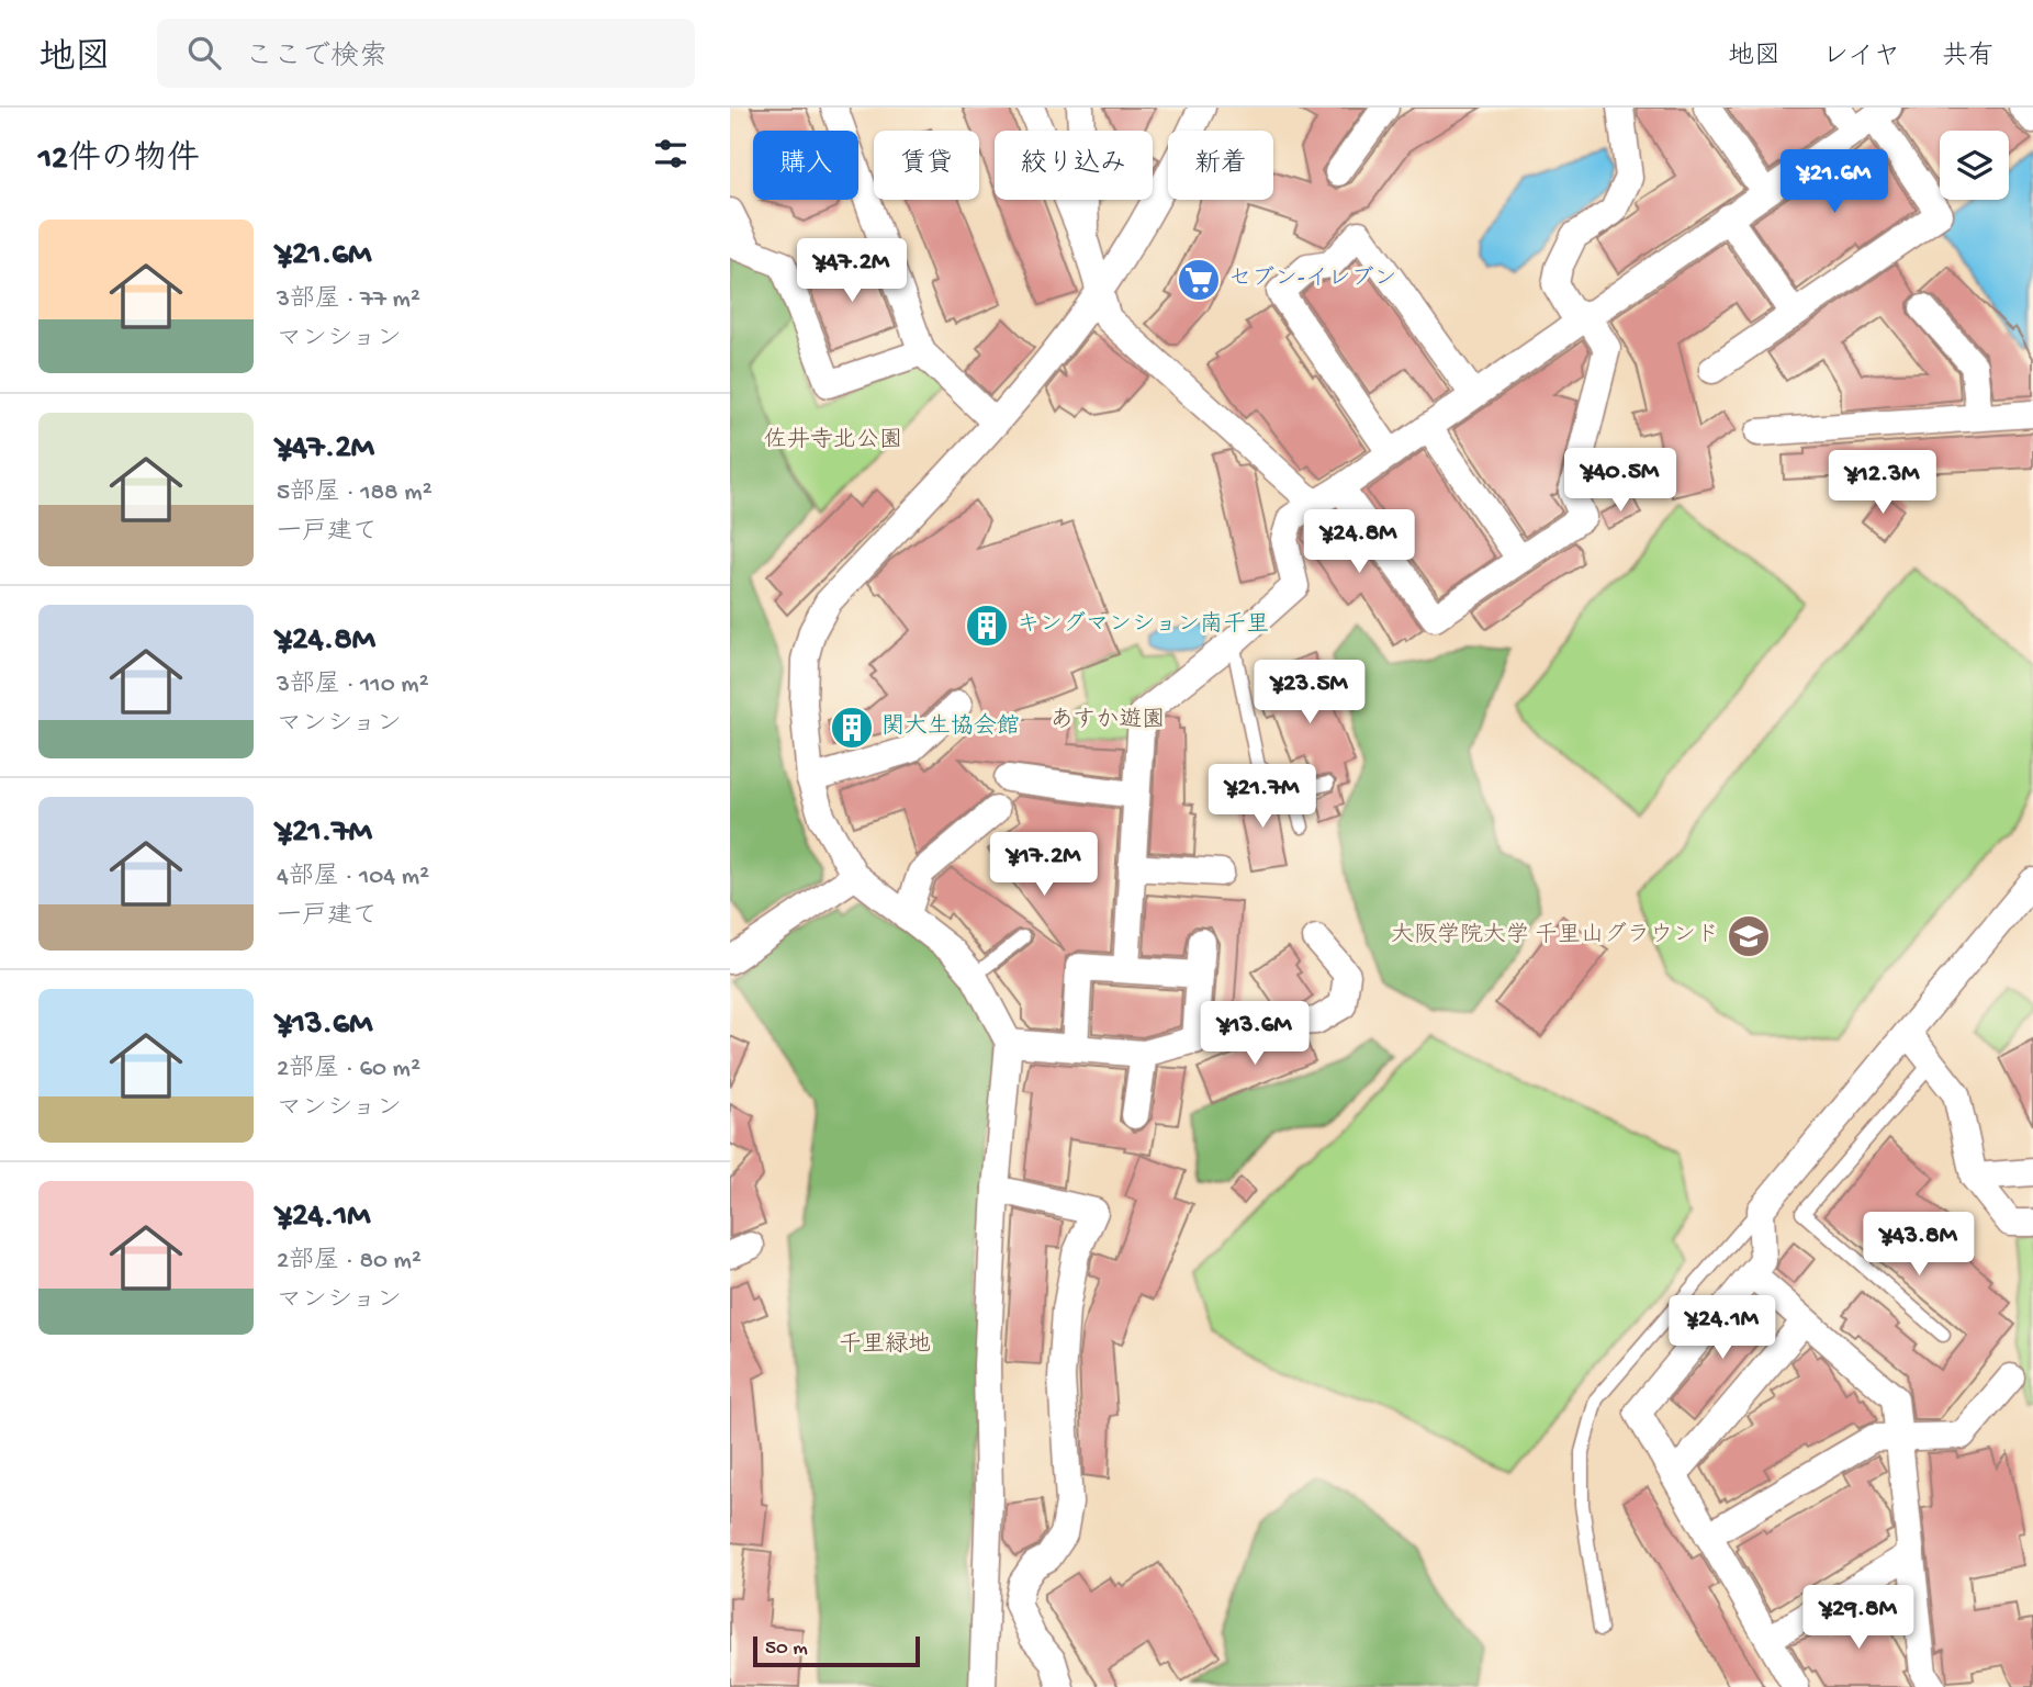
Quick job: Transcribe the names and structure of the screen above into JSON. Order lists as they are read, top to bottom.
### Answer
{
  "parks": ["佐井寺北公園", "あすか遊園", "千里緑地"],
  "places": {
    "supermarket": ["セブン-イレブン"],
    "building": ["キングマンション南千里", "関大生協会館"],
    "school or university": ["大阪学院大学 千里山グラウンド"]
  },
  "scale_bar": "50 m",
  "page": {
    "header": "地図",
    "search": "ここで検索",
    "nav": ["地図", "レイヤ", "共有"],
    "heading": "12件の物件",
    "chip": [
      "購入",
      "賃貸",
      "絞り込み",
      "新着"
    ],
    "price": [
      "¥21.6M",
      "¥47.2M",
      "¥40.5M",
      "¥12.3M",
      "¥24.8M",
      "¥23.5M",
      "¥21.7M",
      "¥17.2M",
      "¥13.6M",
      "¥43.8M",
      "¥24.1M",
      "¥29.8M"
    ],
    "list": [
      {
        "name": "¥21.6M",
        "note": "3部屋 · 77 m² · マンション"
      },
      {
        "name": "¥47.2M",
        "note": "5部屋 · 188 m² · 一戸建て"
      },
      {
        "name": "¥24.8M",
        "note": "3部屋 · 110 m² · マンション"
      },
      {
        "name": "¥21.7M",
        "note": "4部屋 · 104 m² · 一戸建て"
      },
      {
        "name": "¥13.6M",
        "note": "2部屋 · 60 m² · マンション"
      },
      {
        "name": "¥24.1M",
        "note": "2部屋 · 80 m² · マンション"
      }
    ],
    "scale": "50 m"
  }
}
